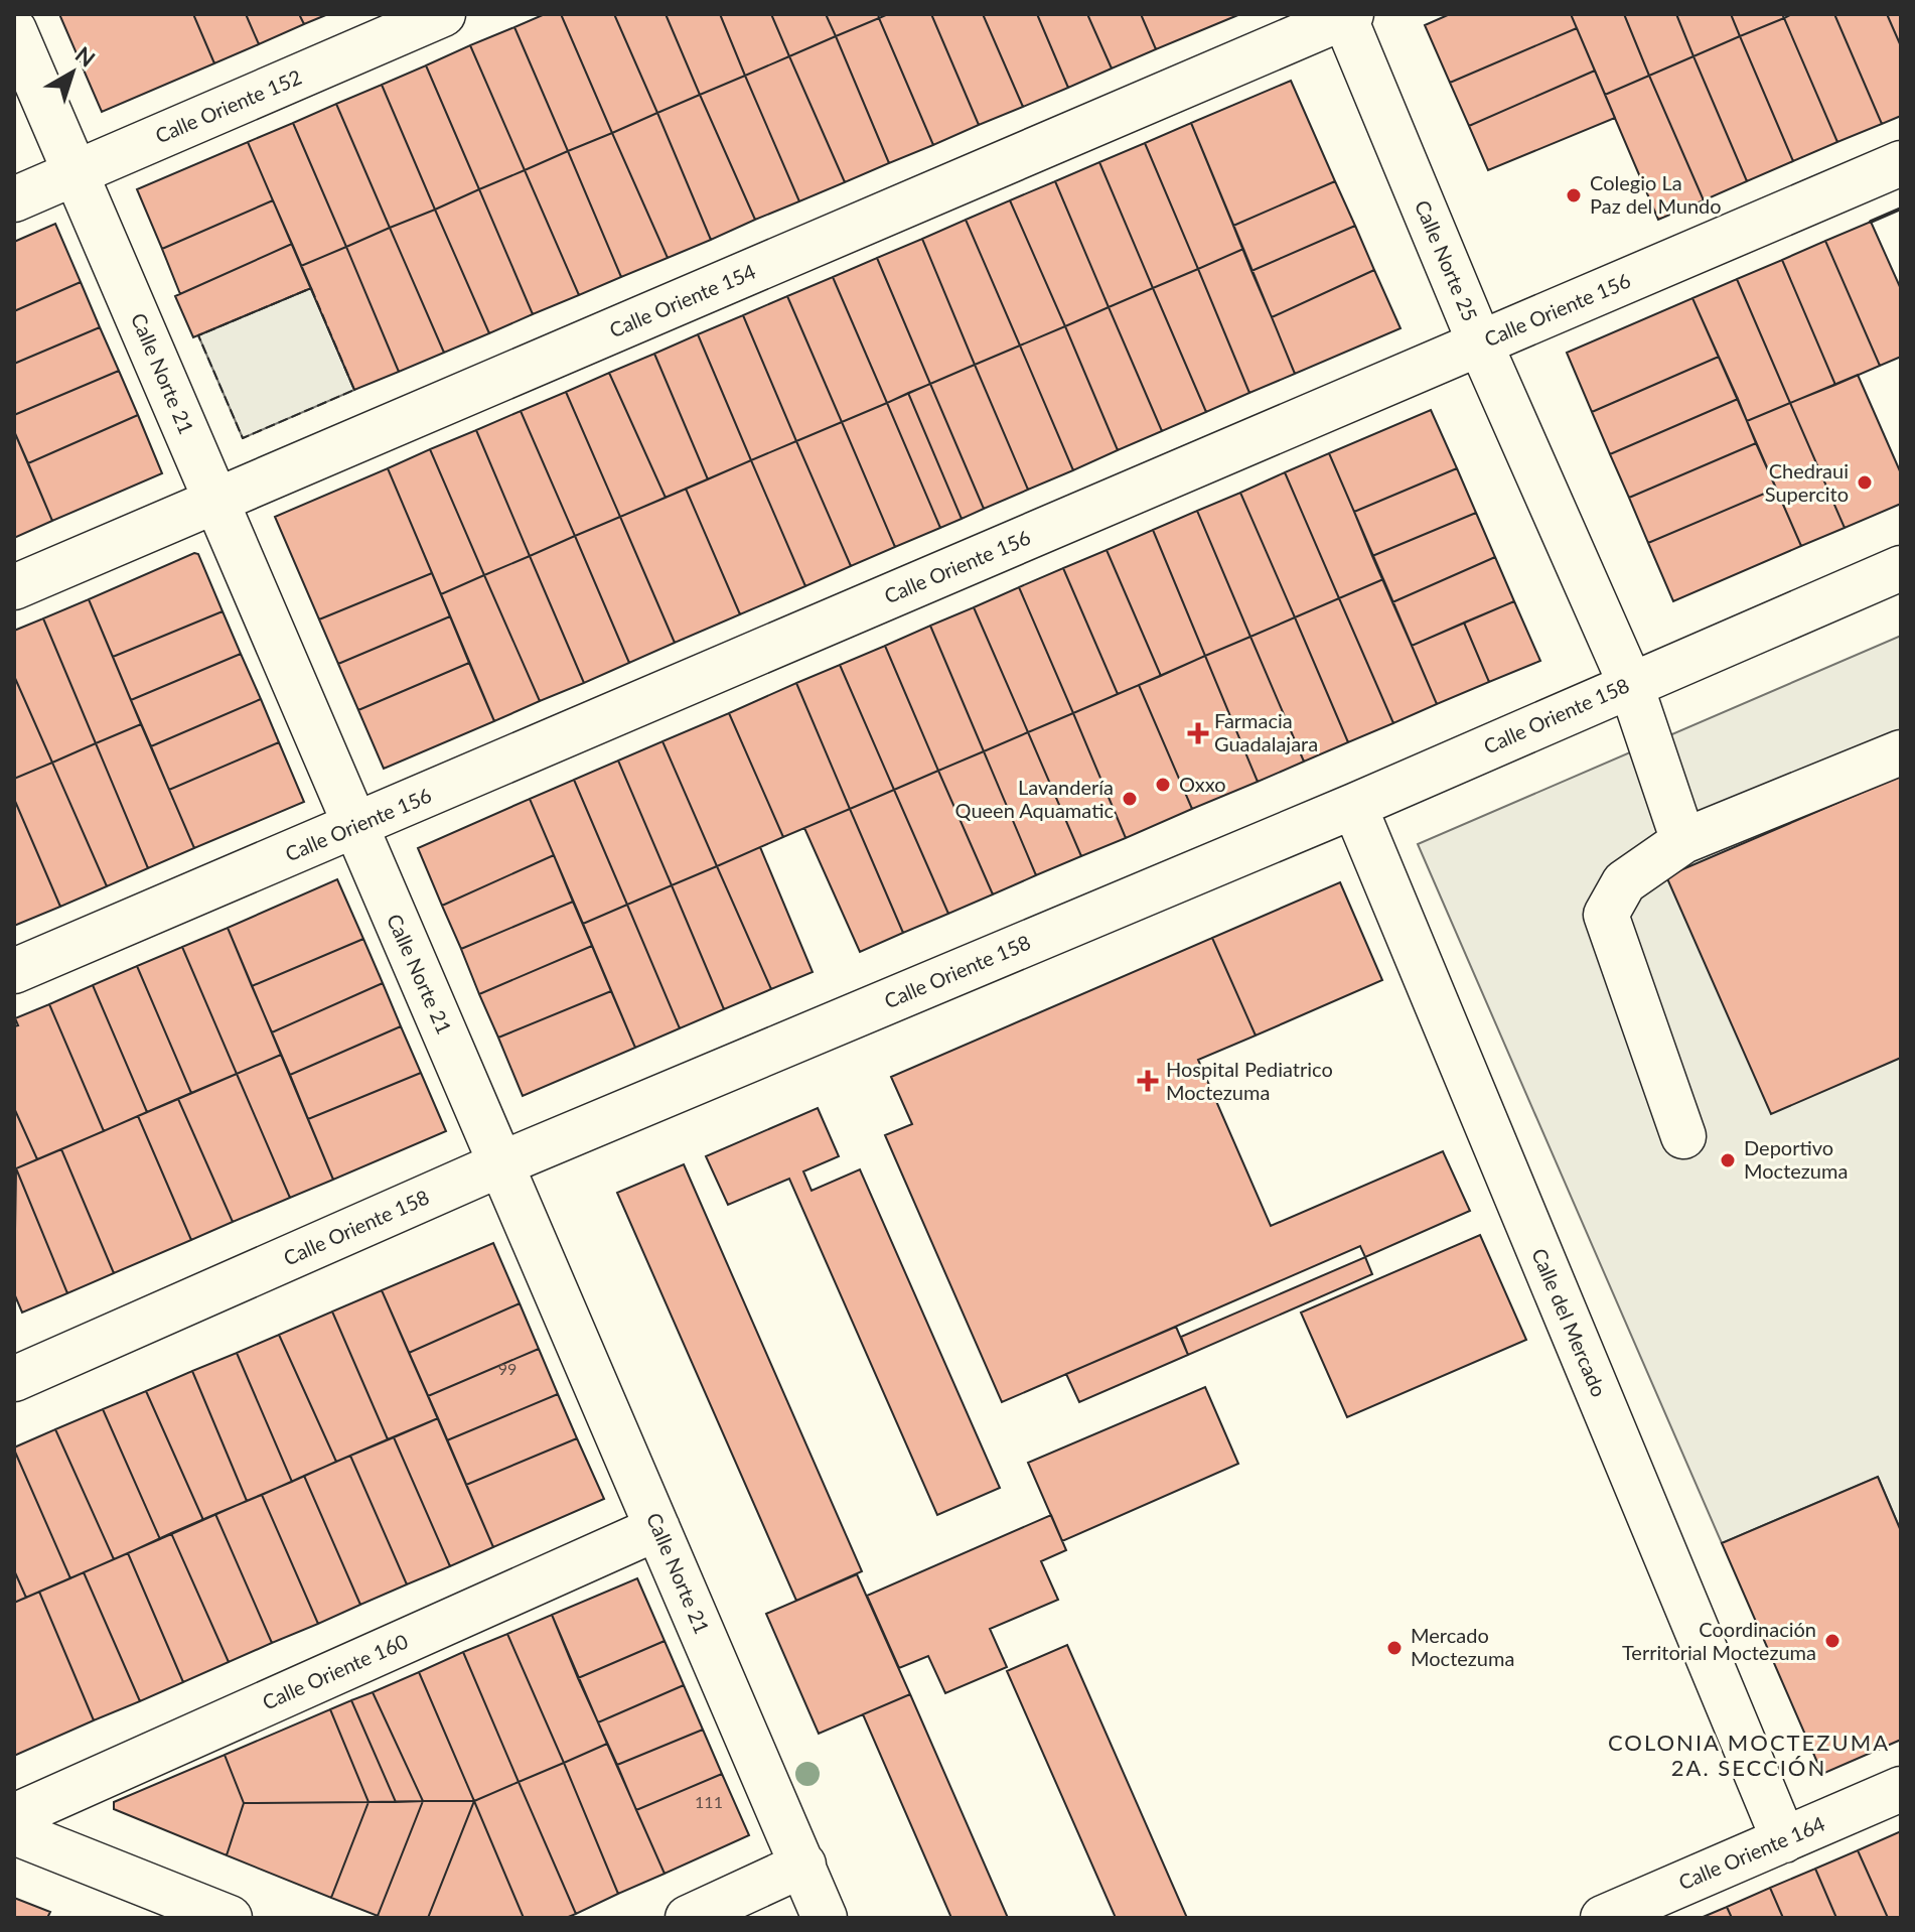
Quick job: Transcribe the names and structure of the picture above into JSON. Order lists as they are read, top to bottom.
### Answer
{
  "streets": {
    "street": [
      "Calle Oriente 152",
      "Calle Norte 25",
      "Calle Oriente 154",
      "Calle Oriente 156",
      "Calle Norte 21",
      "Calle Oriente 158",
      "Calle del Mercado",
      "Calle Oriente 160",
      "Calle Oriente 164"
    ]
  },
  "crossings": [
    ["Calle Oriente 152", "Calle Norte 21"],
    ["Calle Norte 25", "Calle Oriente 154"],
    ["Calle Norte 25", "Calle Oriente 156"],
    ["Calle Norte 25", "Calle Oriente 158"],
    ["Calle Oriente 154", "Calle Norte 21"],
    ["Calle Oriente 156", "Calle Norte 21"],
    ["Calle Norte 21", "Calle Oriente 158"],
    ["Calle Norte 21", "Calle Oriente 160"],
    ["Calle Oriente 158", "Calle del Mercado"],
    ["Calle del Mercado", "Calle Oriente 164"]
  ],
  "districts": ["COLONIA MOCTEZUMA 2A. SECCIÓN"],
  "places": {
    "other": [
      "Colegio La Paz del Mundo",
      "Chedraui Supercito",
      "Oxxo",
      "Lavandería Queen Aquamatic",
      "Deportivo Moctezuma",
      "Coordinación Territorial Moctezuma",
      "Mercado Moctezuma"
    ],
    "health": ["Farmacia Guadalajara", "Hospital Pediatrico Moctezuma"]
  },
  "house_numbers": ["99", "111"],
  "north": "top right"
}
